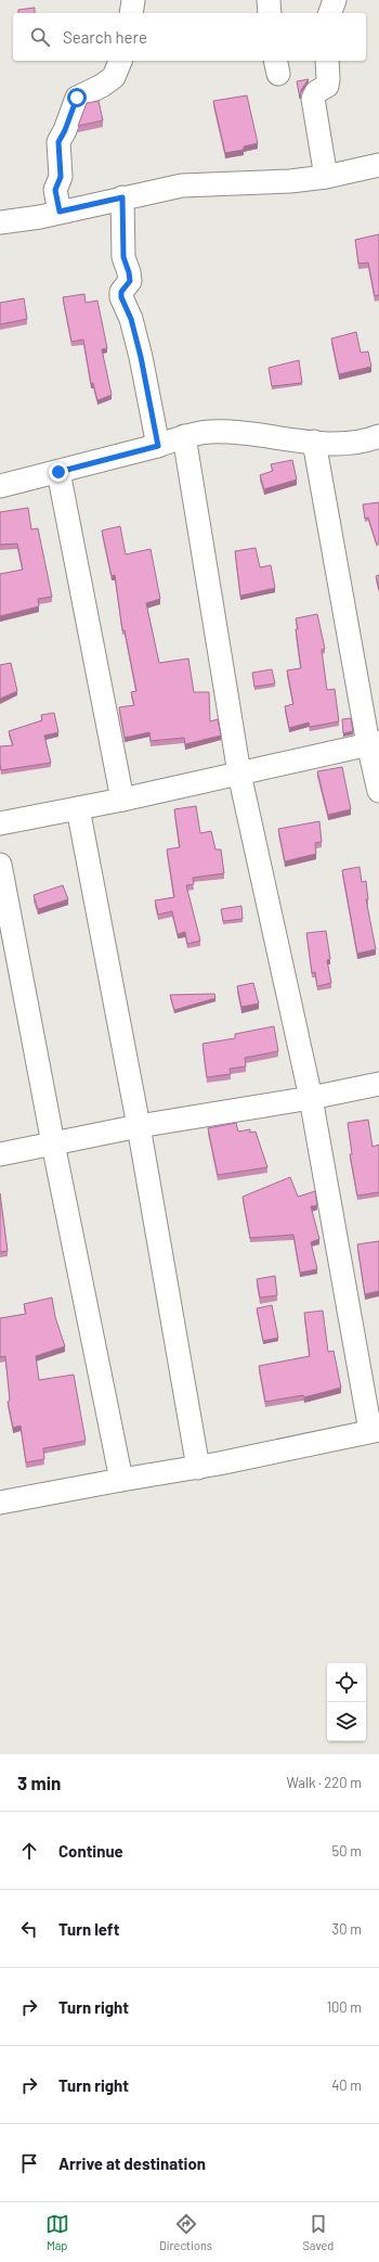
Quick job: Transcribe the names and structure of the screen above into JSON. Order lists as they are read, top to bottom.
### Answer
{
  "page": {
    "search": "Search here",
    "heading": ["3 min", "Walk · 220 m"],
    "list": [
      ["Continue", "50 m"],
      ["Turn left", "30 m"],
      ["Turn right", "100 m"],
      ["Turn right", "40 m"],
      "Arrive at destination"
    ],
    "nav": ["Map", "Directions", "Saved"]
  }
}
